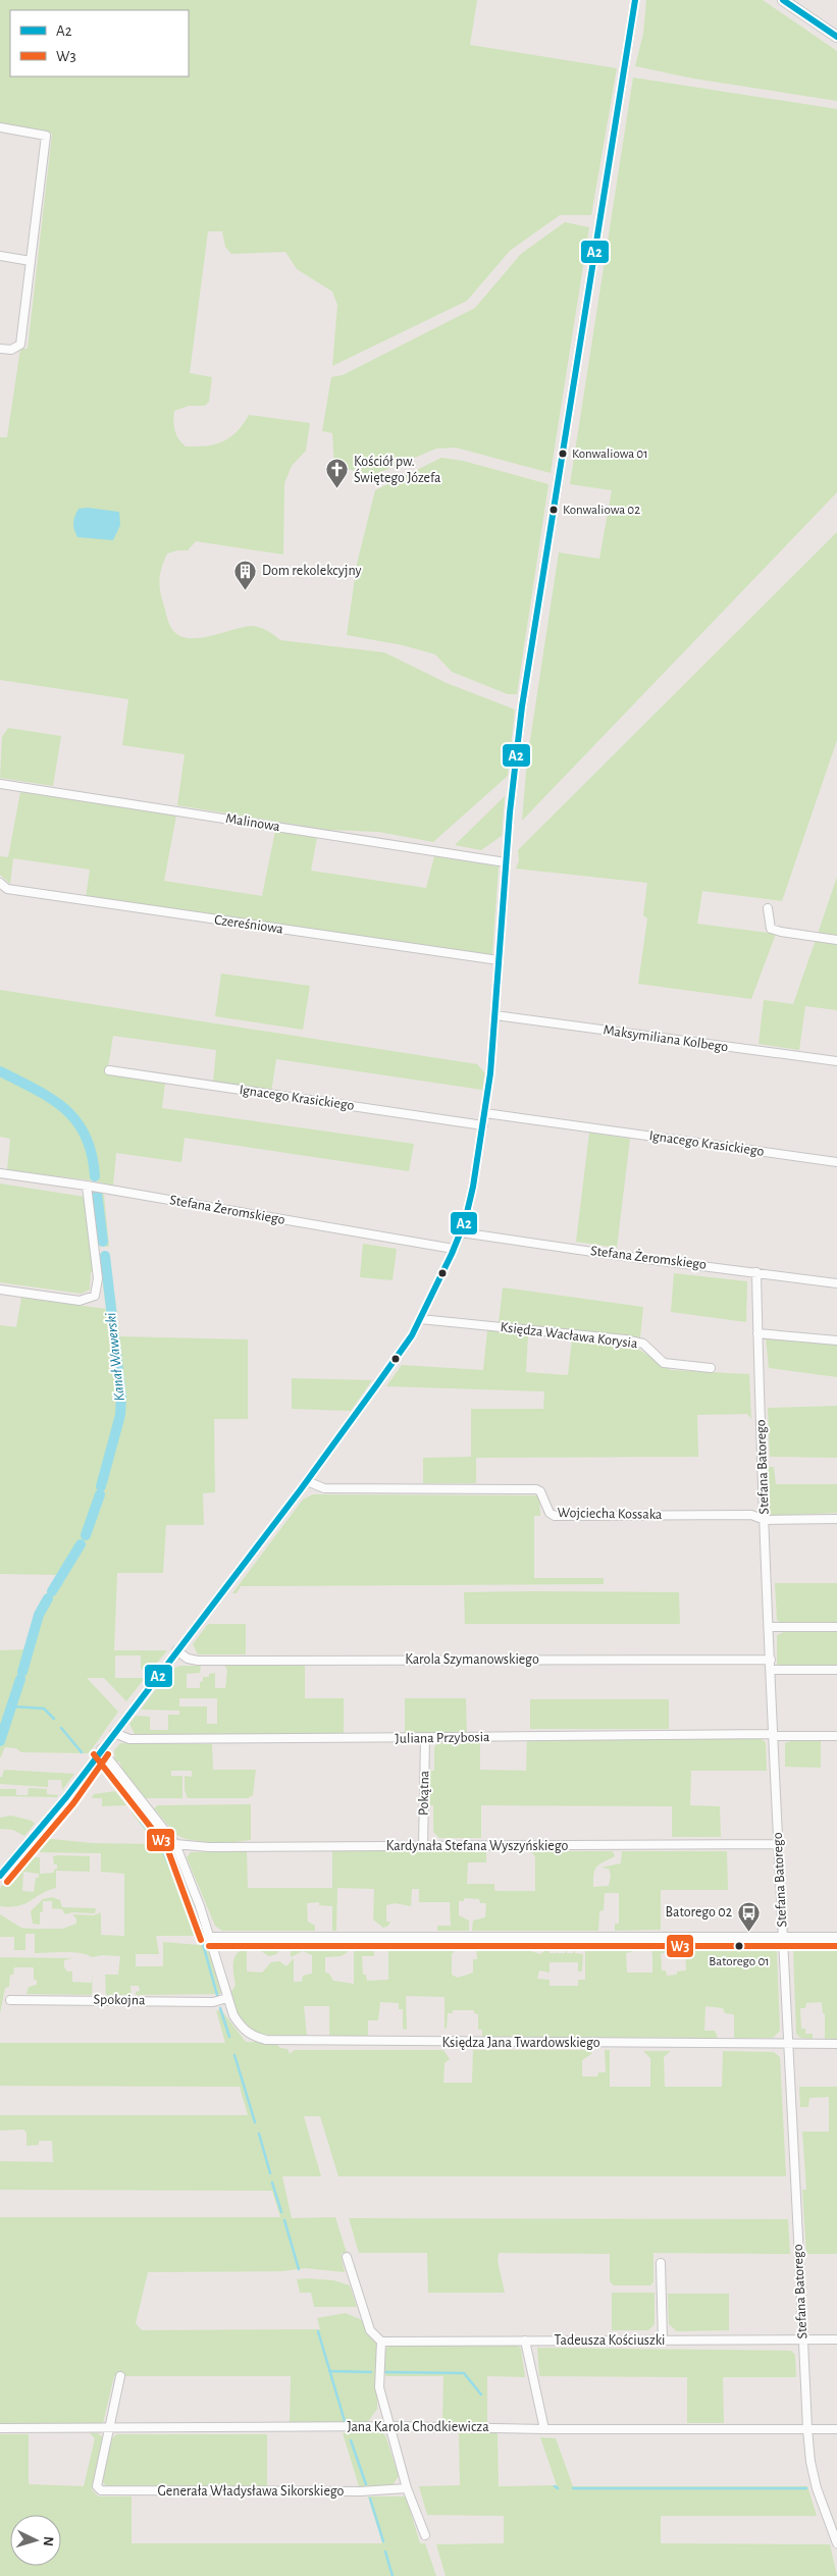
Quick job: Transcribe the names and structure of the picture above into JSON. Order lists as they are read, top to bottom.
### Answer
{
  "streets": {
    "street": [
      "Malinowa",
      "Czereśniowa",
      "Maksymiliana Kolbego",
      "Ignacego Krasickiego",
      "Stefana Żeromskiego",
      "Księdza Wacława Korysia",
      "Stefana Batorego",
      "Wojciecha Kossaka",
      "Karola Szymanowskiego",
      "Juliana Przybosia",
      "Pokątna",
      "Kardynała Stefana Wyszyńskiego",
      "Spokojna",
      "Księdza Jana Twardowskiego",
      "Tadeusza Kościuszki",
      "Jana Karola Chodkiewicza",
      "Generała Władysława Sikorskiego"
    ]
  },
  "crossings": [
    ["Stefana Żeromskiego", "Stefana Batorego"],
    ["Stefana Batorego", "Wojciecha Kossaka"],
    ["Stefana Batorego", "Karola Szymanowskiego"],
    ["Stefana Batorego", "Juliana Przybosia"],
    ["Stefana Batorego", "Kardynała Stefana Wyszyńskiego"],
    ["Stefana Batorego", "Księdza Jana Twardowskiego"],
    ["Stefana Batorego", "Tadeusza Kościuszki"],
    ["Stefana Batorego", "Jana Karola Chodkiewicza"],
    ["Juliana Przybosia", "Pokątna"],
    ["Pokątna", "Kardynała Stefana Wyszyńskiego"],
    ["Kardynała Stefana Wyszyńskiego", "Księdza Jana Twardowskiego"],
    ["Spokojna", "Księdza Jana Twardowskiego"],
    ["Jana Karola Chodkiewicza", "Generała Władysława Sikorskiego"]
  ],
  "water": ["Kanał Wawerski"],
  "places": {
    "other": ["Konwaliowa 01", "Konwaliowa 02", "Batorego 01"],
    "church": ["Kościół pw. Świętego Józefa"],
    "building": ["Dom rekolekcyjny"],
    "bus stop": ["Batorego 02"]
  },
  "lines": ["transit line A2", "transit line W3"],
  "legend": ["A2", "W3"],
  "north": "right"
}
